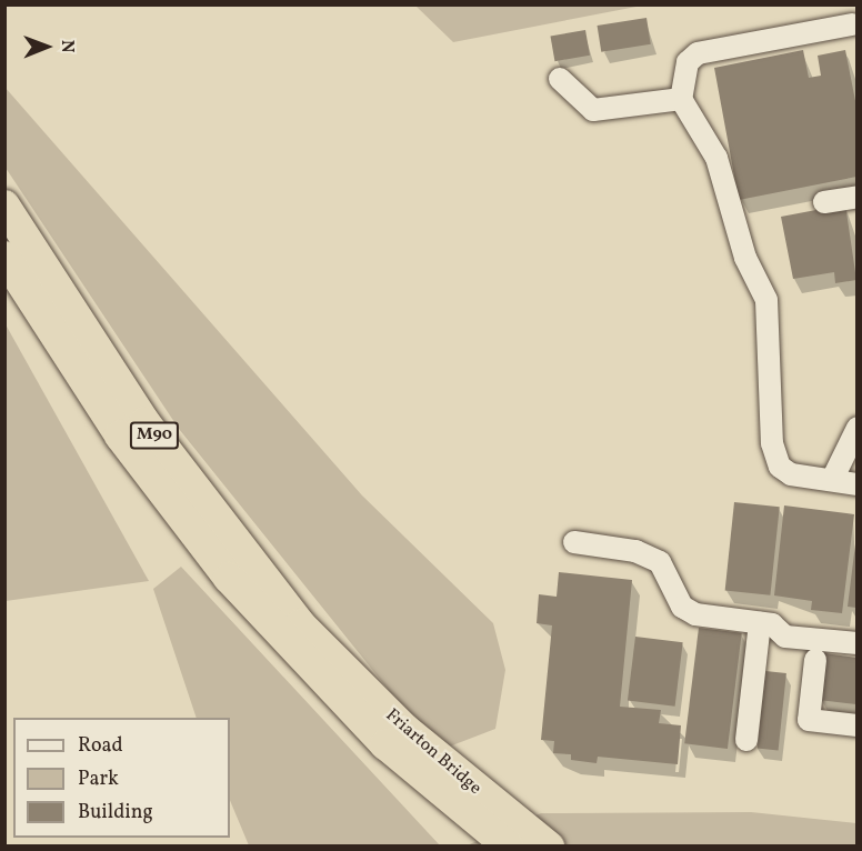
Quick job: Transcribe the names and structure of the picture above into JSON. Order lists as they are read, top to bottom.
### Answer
{
  "streets": {
    "highway": ["M90", "Friarton Bridge"]
  },
  "crossings": [
    ["M90", "Friarton Bridge"]
  ],
  "legend": ["Road", "Park", "Building"],
  "north": "right"
}
